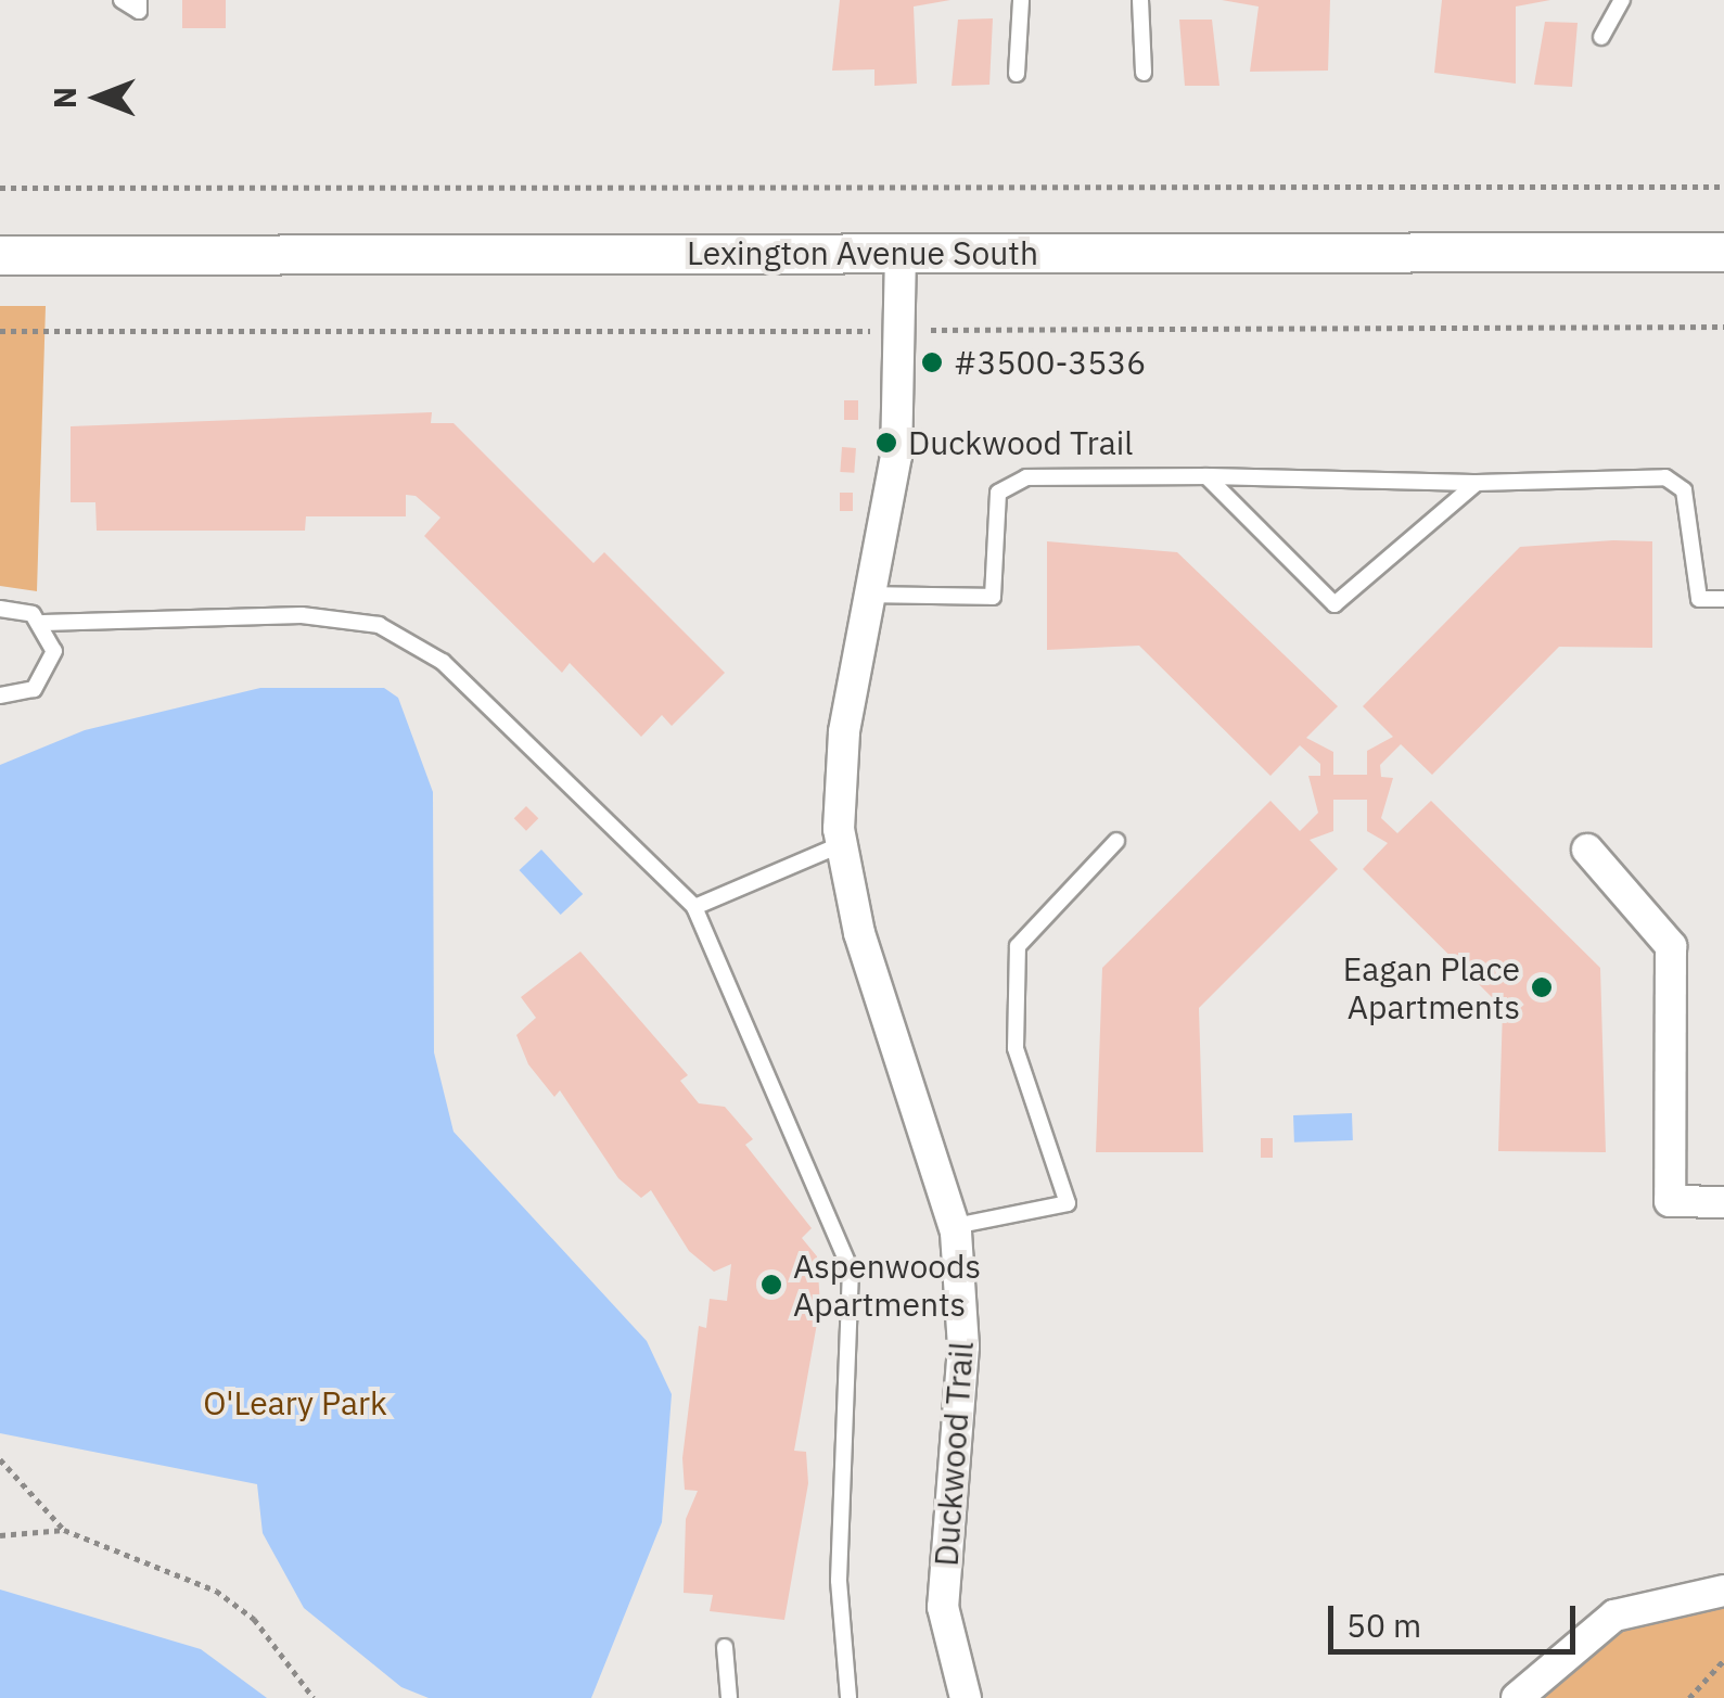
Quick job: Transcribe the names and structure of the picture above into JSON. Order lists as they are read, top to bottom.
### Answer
{
  "streets": {
    "street": ["Lexington Avenue South", "Duckwood Trail"]
  },
  "crossings": [
    ["Lexington Avenue South", "Duckwood Trail"]
  ],
  "parks": ["O'Leary Park"],
  "places": [
    "#3500-3536",
    "Duckwood Trail",
    "Eagan Place Apartments",
    "Aspenwoods Apartments"
  ],
  "scale_bar": "50 m",
  "north": "left"
}
